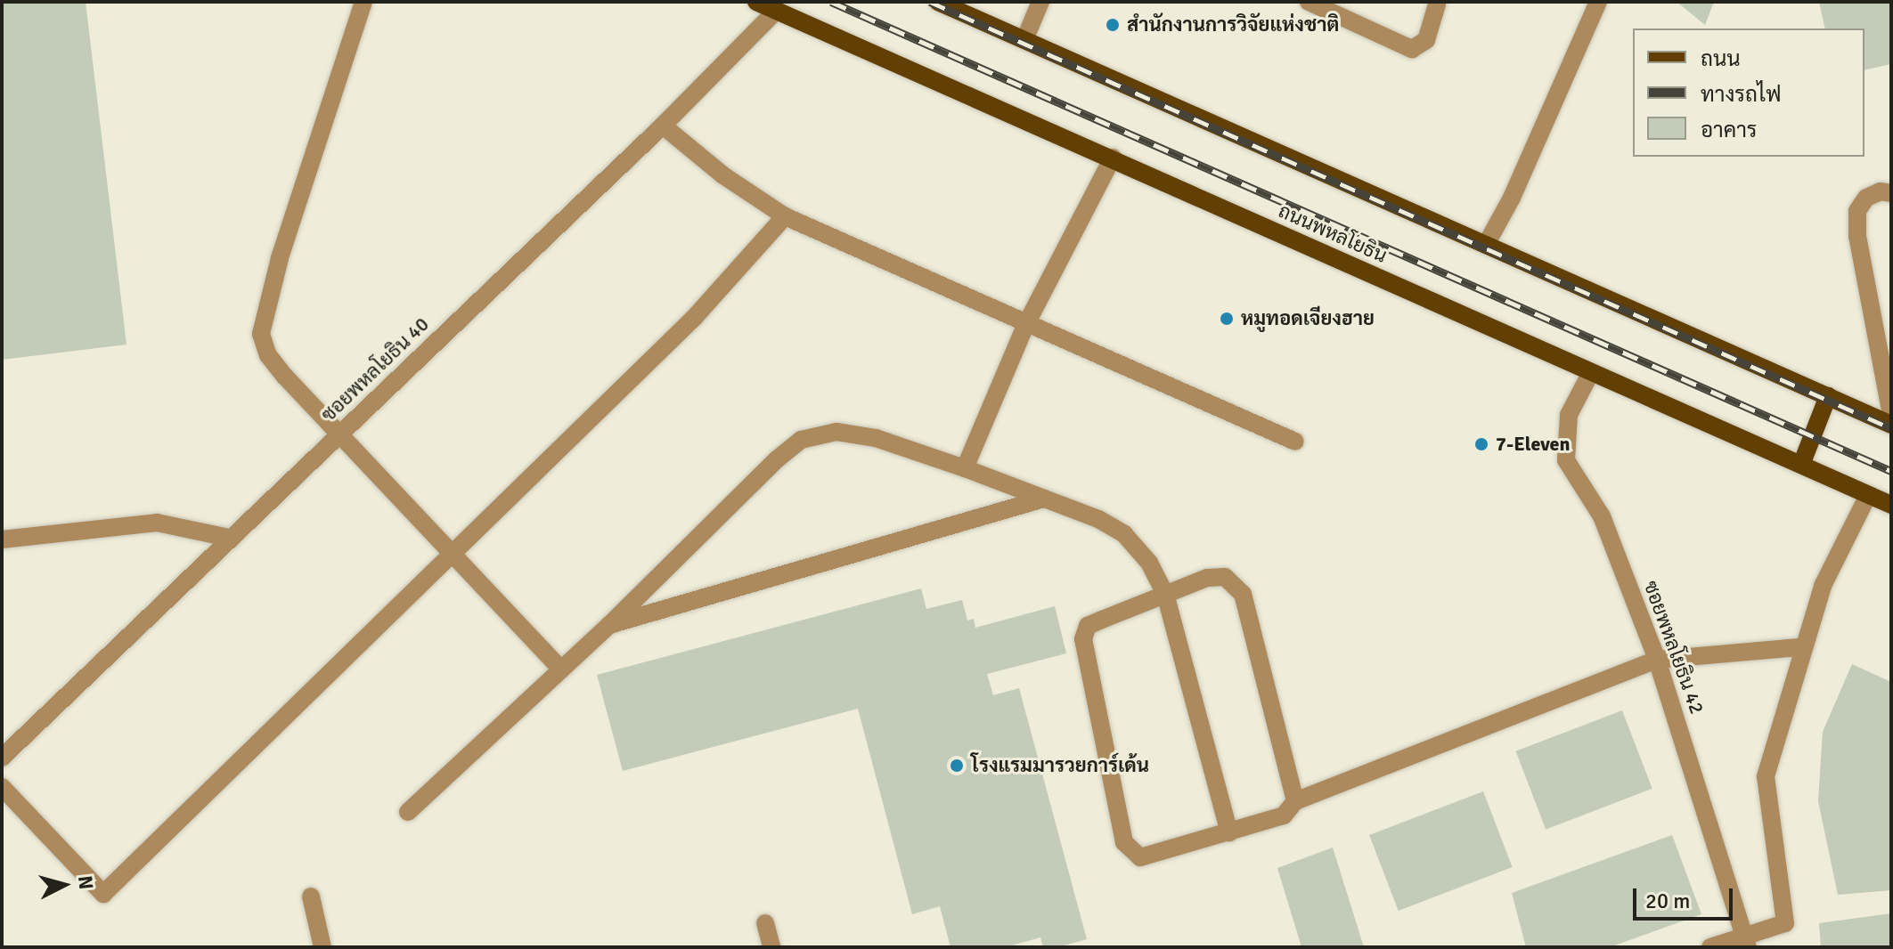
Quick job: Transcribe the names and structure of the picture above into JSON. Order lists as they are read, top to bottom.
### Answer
{
  "streets": {
    "main road": ["ถนนพหลโยธิน"],
    "street": ["ซอยพหลโยธิน 40", "ซอยพหลโยธิน 42"]
  },
  "crossings": [
    ["ถนนพหลโยธิน", "ซอยพหลโยธิน 40"],
    ["ถนนพหลโยธิน", "ซอยพหลโยธิน 42"]
  ],
  "places": [
    "สำนักงานการวิจัยแห่งชาติ",
    "หมูทอดเจียงฮาย",
    "7-Eleven",
    "โรงแรมมารวยการ์เด้น"
  ],
  "legend": ["ถนน", "ทางรถไฟ", "อาคาร"],
  "scale_bar": "20 m",
  "north": "right"
}
